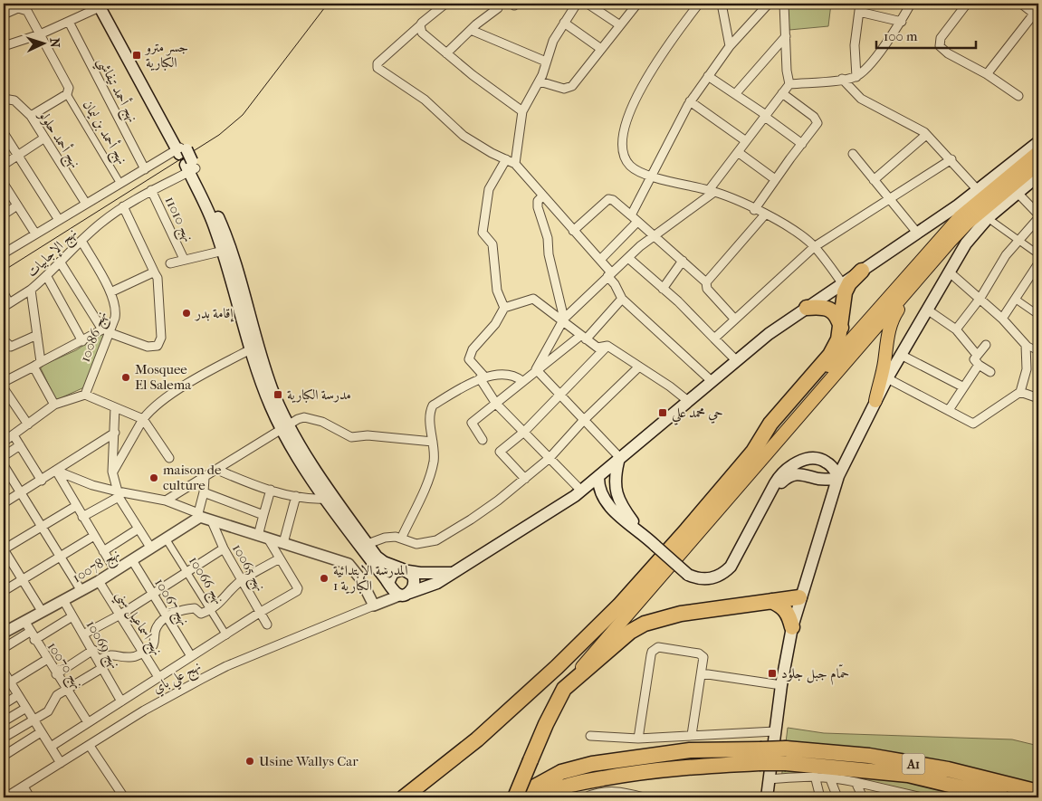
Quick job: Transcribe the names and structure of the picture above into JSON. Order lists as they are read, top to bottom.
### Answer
{
  "streets": {
    "highway": ["A1"],
    "street": [
      "نهج أحمد تيفاشي",
      "نهج أحمد بن ليمان",
      "نهج أحمد حلولو",
      "نهج 11010",
      "نهج الإجابيات",
      "نهج 10086",
      "نهج 10078",
      "نهج 10065",
      "نهج 10066",
      "نهج 10067",
      "نهج اسماعيل سني",
      "نهج 10069",
      "نهج 10070",
      "نهج علي باي"
    ]
  },
  "crossings": [
    ["نهج 11010", "نهج الإجابيات"],
    ["نهج الإجابيات", "نهج 10086"],
    ["نهج 10078", "نهج 10066"],
    ["نهج 10078", "نهج 10067"],
    ["نهج 10078", "نهج اسماعيل سني"],
    ["نهج 10078", "نهج 10069"],
    ["نهج 10078", "نهج 10070"]
  ],
  "places": {
    "transit": [
      "جسر مترو الكبارية",
      "مدرسة الكبارية",
      "حي محمد علي",
      "حمّام جبل جلود"
    ],
    "other": [
      "إقامة بدر",
      "Mosquee El Salema",
      "maison de culture",
      "المدرسة الإبتدائية الكبارية 1",
      "Usine Wallys Car"
    ]
  },
  "scale_bar": "100 m",
  "north": "right"
}
